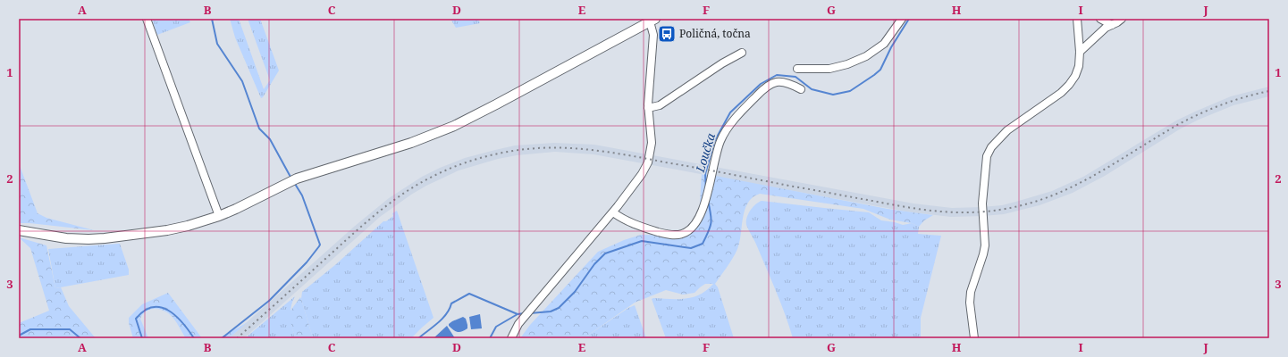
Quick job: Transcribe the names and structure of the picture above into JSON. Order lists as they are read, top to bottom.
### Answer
{
  "water": ["Loučka"],
  "places": {
    "bus stop": ["Poličná, točna"]
  },
  "grid": {
    "columns": [
      "A",
      "B",
      "C",
      "D",
      "E",
      "F",
      "G",
      "H",
      "I",
      "J"
    ],
    "rows": ["1", "2", "3"]
  }
}
